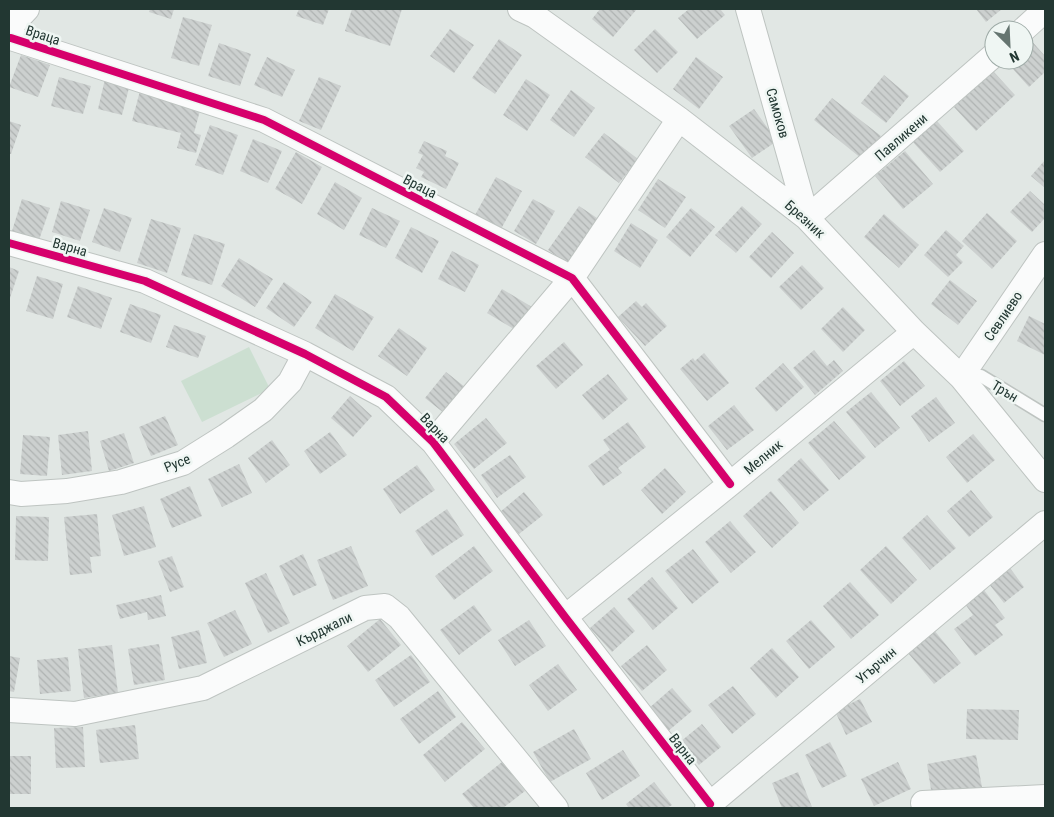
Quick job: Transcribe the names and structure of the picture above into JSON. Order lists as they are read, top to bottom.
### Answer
{
  "streets": {
    "street": [
      "Враца",
      "Самоков",
      "Павликени",
      "Брезник",
      "Варна",
      "Севлиево",
      "Мелник",
      "Русе",
      "Кърджали",
      "Угърчин"
    ],
    "lane": ["Трън"]
  },
  "crossings": [
    ["Враца", "Мелник"],
    ["Самоков", "Павликени"],
    ["Самоков", "Брезник"],
    ["Павликени", "Брезник"],
    ["Брезник", "Севлиево"],
    ["Брезник", "Трън"],
    ["Брезник", "Мелник"],
    ["Варна", "Мелник"],
    ["Варна", "Русе"],
    ["Варна", "Угърчин"],
    ["Севлиево", "Трън"]
  ],
  "north": "bottom right"
}
